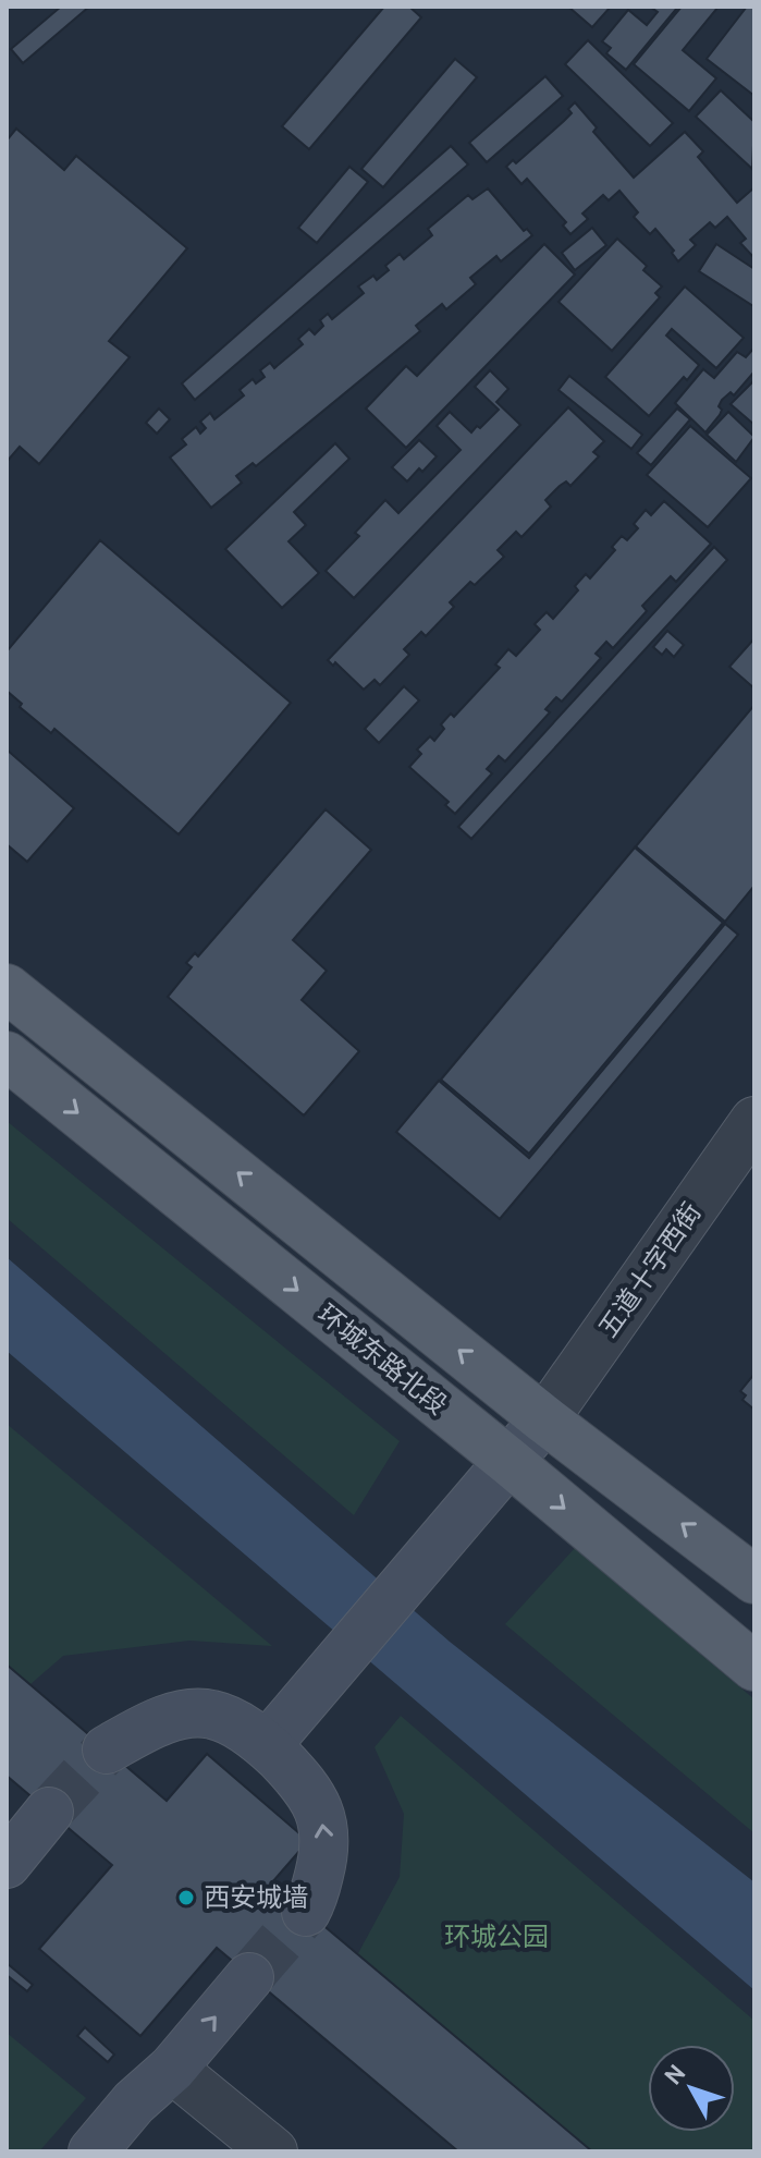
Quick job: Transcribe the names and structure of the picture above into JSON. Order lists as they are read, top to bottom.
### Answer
{
  "streets": {
    "main road": ["环城东路北段"],
    "street": ["五道十字西街"]
  },
  "crossings": [
    ["五道十字西街", "环城东路北段"]
  ],
  "parks": ["环城公园"],
  "places": ["西安城墙"],
  "north": "top left"
}
